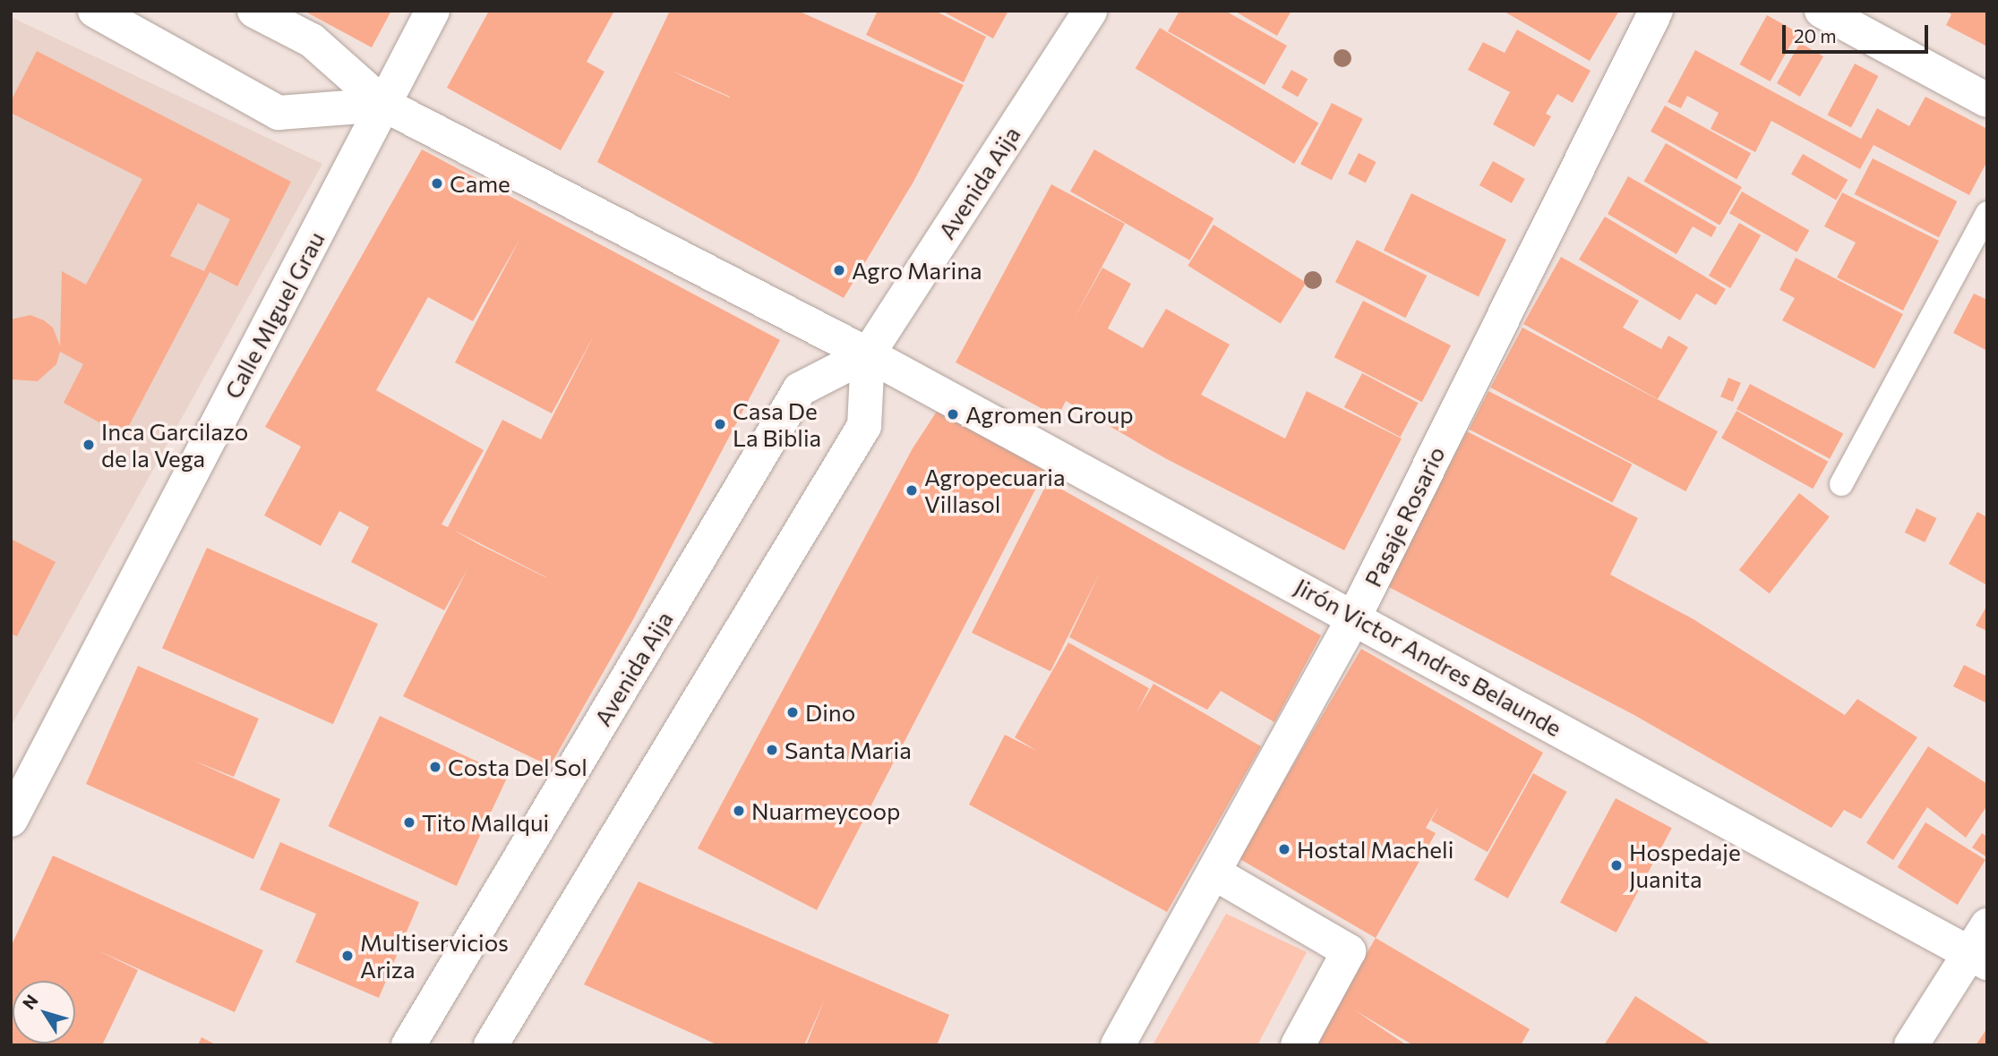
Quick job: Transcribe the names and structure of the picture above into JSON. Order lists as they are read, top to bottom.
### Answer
{
  "streets": {
    "street": [
      "Avenida Aija",
      "Calle MIguel Grau",
      "Pasaje Rosario",
      "Jirón Victor Andres Belaunde"
    ]
  },
  "crossings": [
    ["Avenida Aija", "Jirón Victor Andres Belaunde"],
    ["Calle MIguel Grau", "Jirón Victor Andres Belaunde"],
    ["Pasaje Rosario", "Jirón Victor Andres Belaunde"]
  ],
  "places": [
    "Came",
    "Agro Marina",
    "Agromen Group",
    "Casa De La Biblia",
    "Inca Garcilazo de la Vega",
    "Agropecuaria Villasol",
    "Dino",
    "Santa Maria",
    "Costa Del Sol",
    "Nuarmeycoop",
    "Tito Mallqui",
    "Hostal Macheli",
    "Hospedaje Juanita",
    "Multiservicios Ariza"
  ],
  "scale_bar": "20 m",
  "north": "top left"
}
